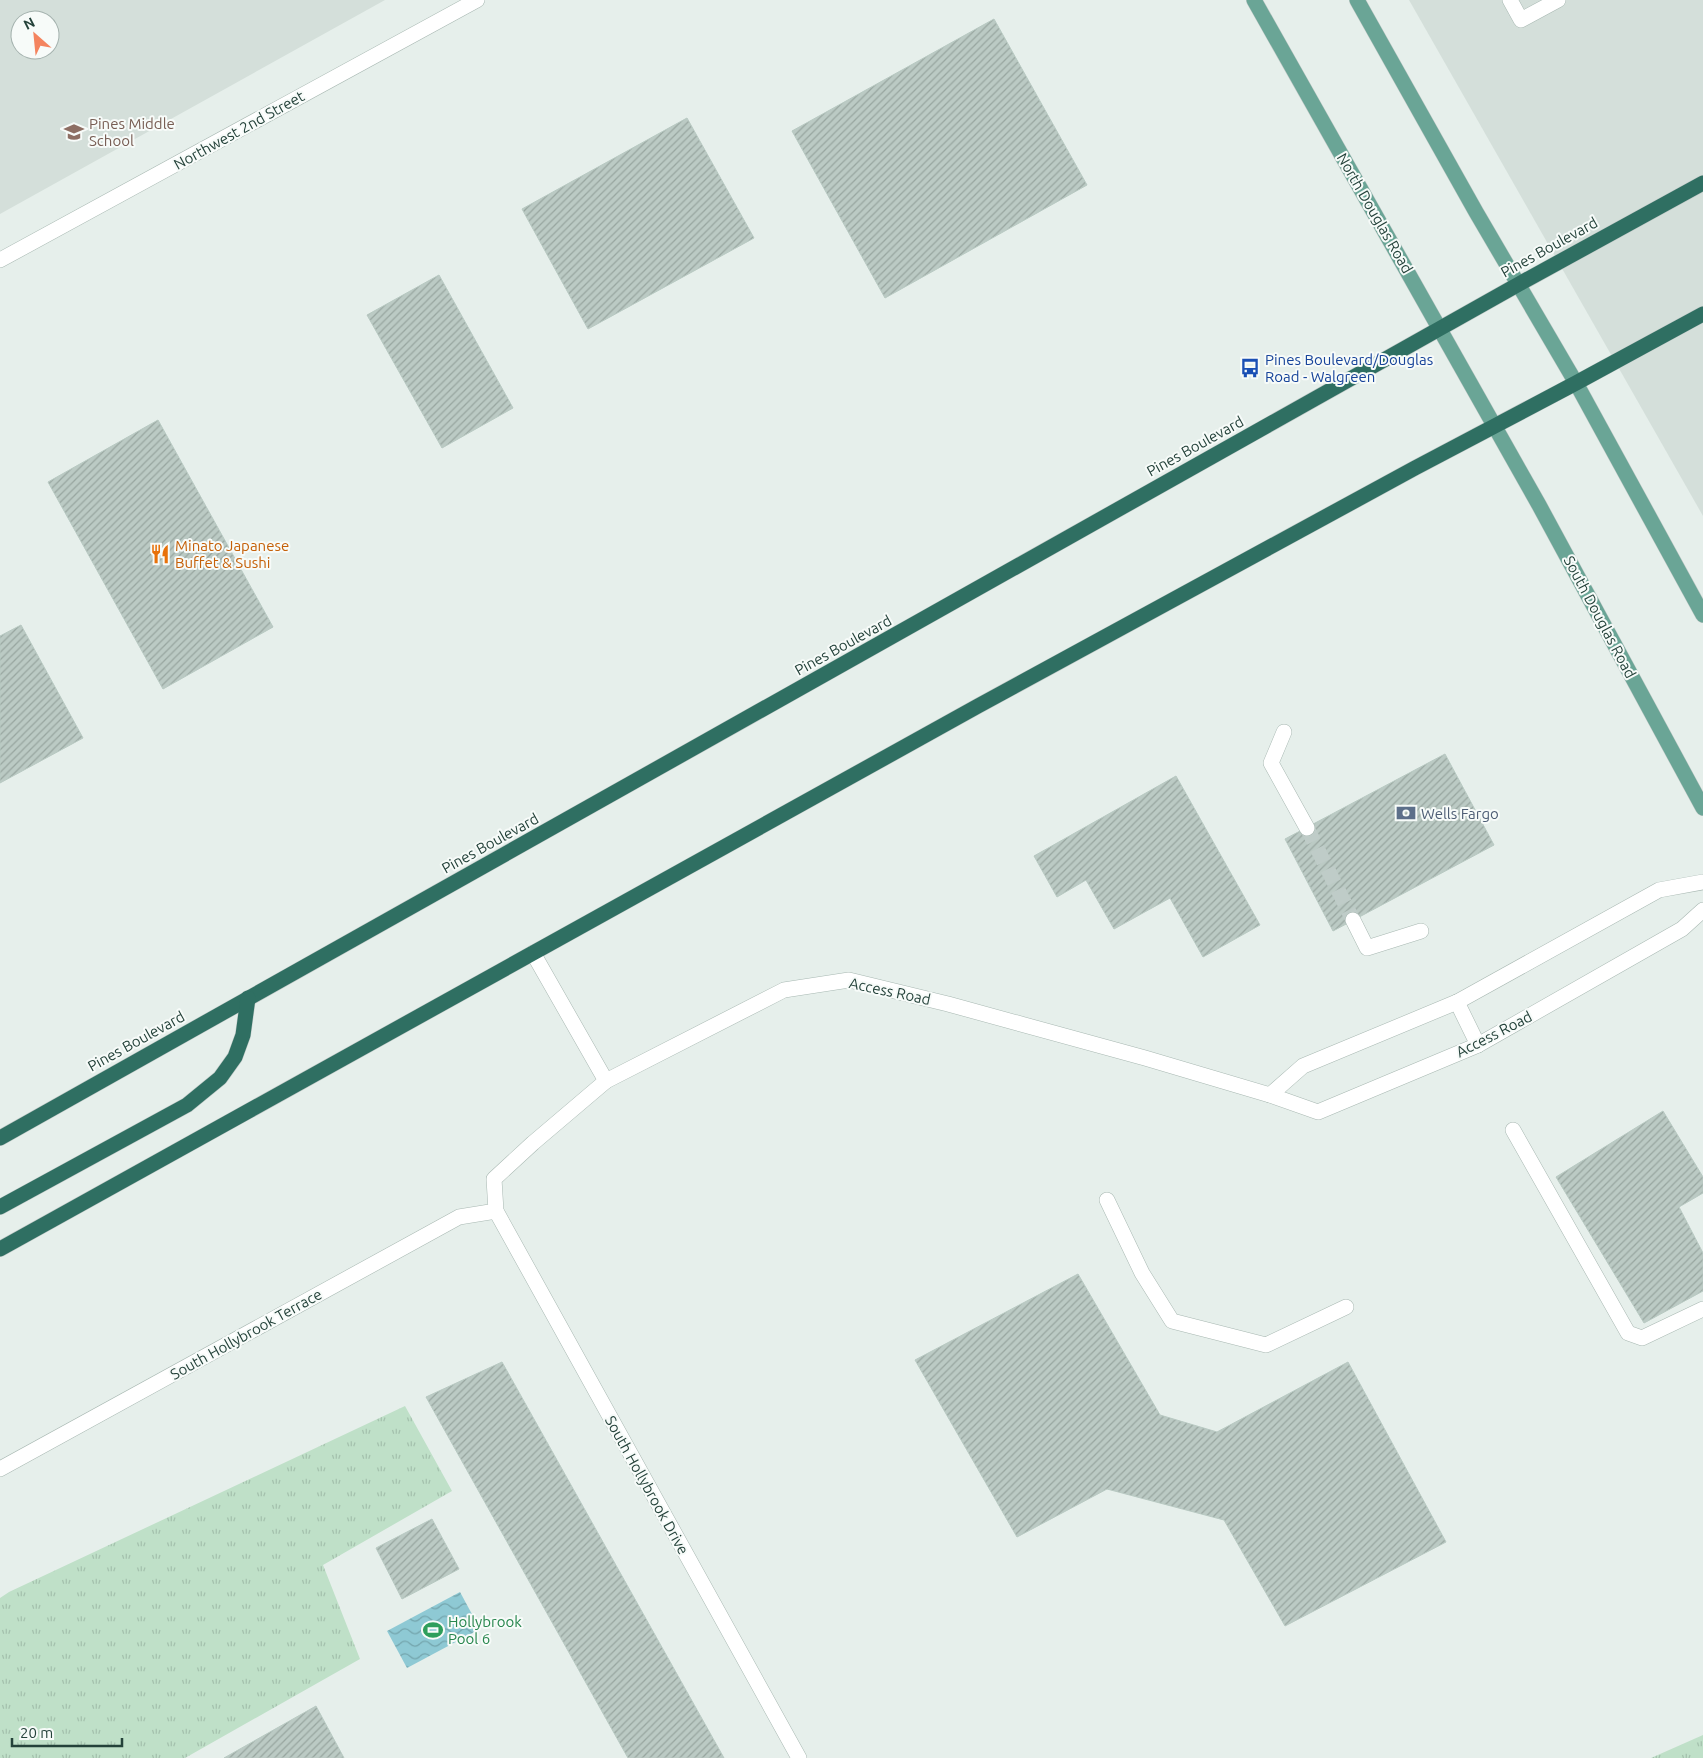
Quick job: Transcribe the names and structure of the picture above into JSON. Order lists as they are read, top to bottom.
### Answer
{
  "streets": {
    "highway": ["Pines Boulevard"],
    "main road": ["North Douglas Road", "South Douglas Road"],
    "street": [
      "Northwest 2nd Street",
      "Access Road",
      "South Hollybrook Terrace",
      "South Hollybrook Drive"
    ]
  },
  "crossings": [
    ["North Douglas Road", "Pines Boulevard"],
    ["North Douglas Road", "South Douglas Road"],
    ["Access Road", "South Hollybrook Terrace"],
    ["Access Road", "South Hollybrook Drive"],
    ["South Hollybrook Terrace", "South Hollybrook Drive"]
  ],
  "places": {
    "school or university": ["Pines Middle School"],
    "bus stop": ["Pines Boulevard/Douglas Road - Walgreen"],
    "restaurant": ["Minato Japanese Buffet & Sushi"],
    "bank": ["Wells Fargo"],
    "sports": ["Hollybrook Pool 6"]
  },
  "scale_bar": "20 m",
  "north": "top left"
}
